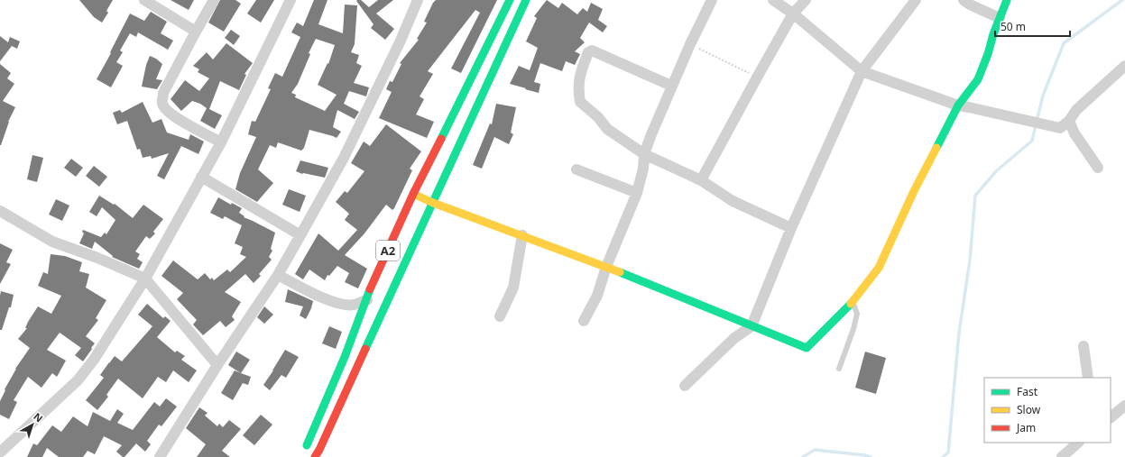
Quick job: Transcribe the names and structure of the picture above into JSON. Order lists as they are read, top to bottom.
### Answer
{
  "streets": {
    "main road": ["A2"]
  },
  "legend": ["Fast", "Slow", "Jam"],
  "scale_bar": "50 m",
  "north": "top right"
}
